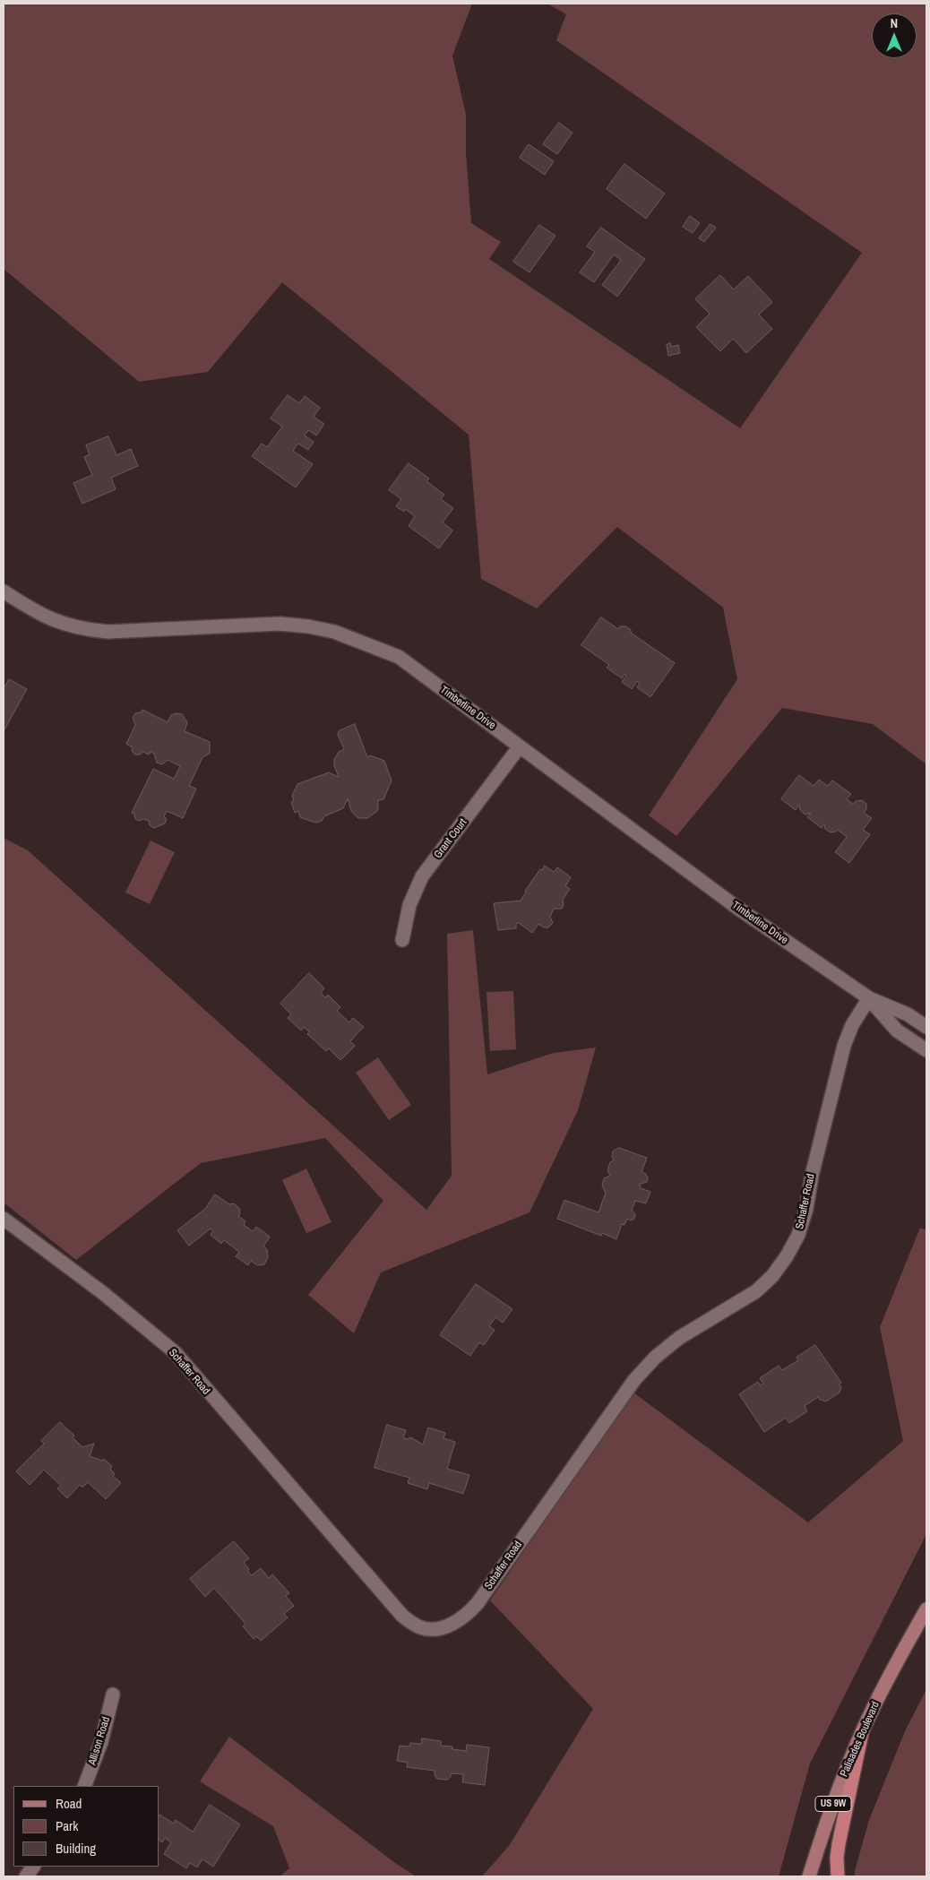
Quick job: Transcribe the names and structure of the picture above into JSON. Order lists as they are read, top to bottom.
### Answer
{
  "streets": {
    "main road": ["Palisades Boulevard", "US 9W"],
    "street": [
      "Timberline Drive",
      "Grant Court",
      "Schaffer Road",
      "Allison Road"
    ]
  },
  "crossings": [
    ["Timberline Drive", "Grant Court"],
    ["Timberline Drive", "Schaffer Road"]
  ],
  "legend": ["Road", "Park", "Building"],
  "north": "top"
}
